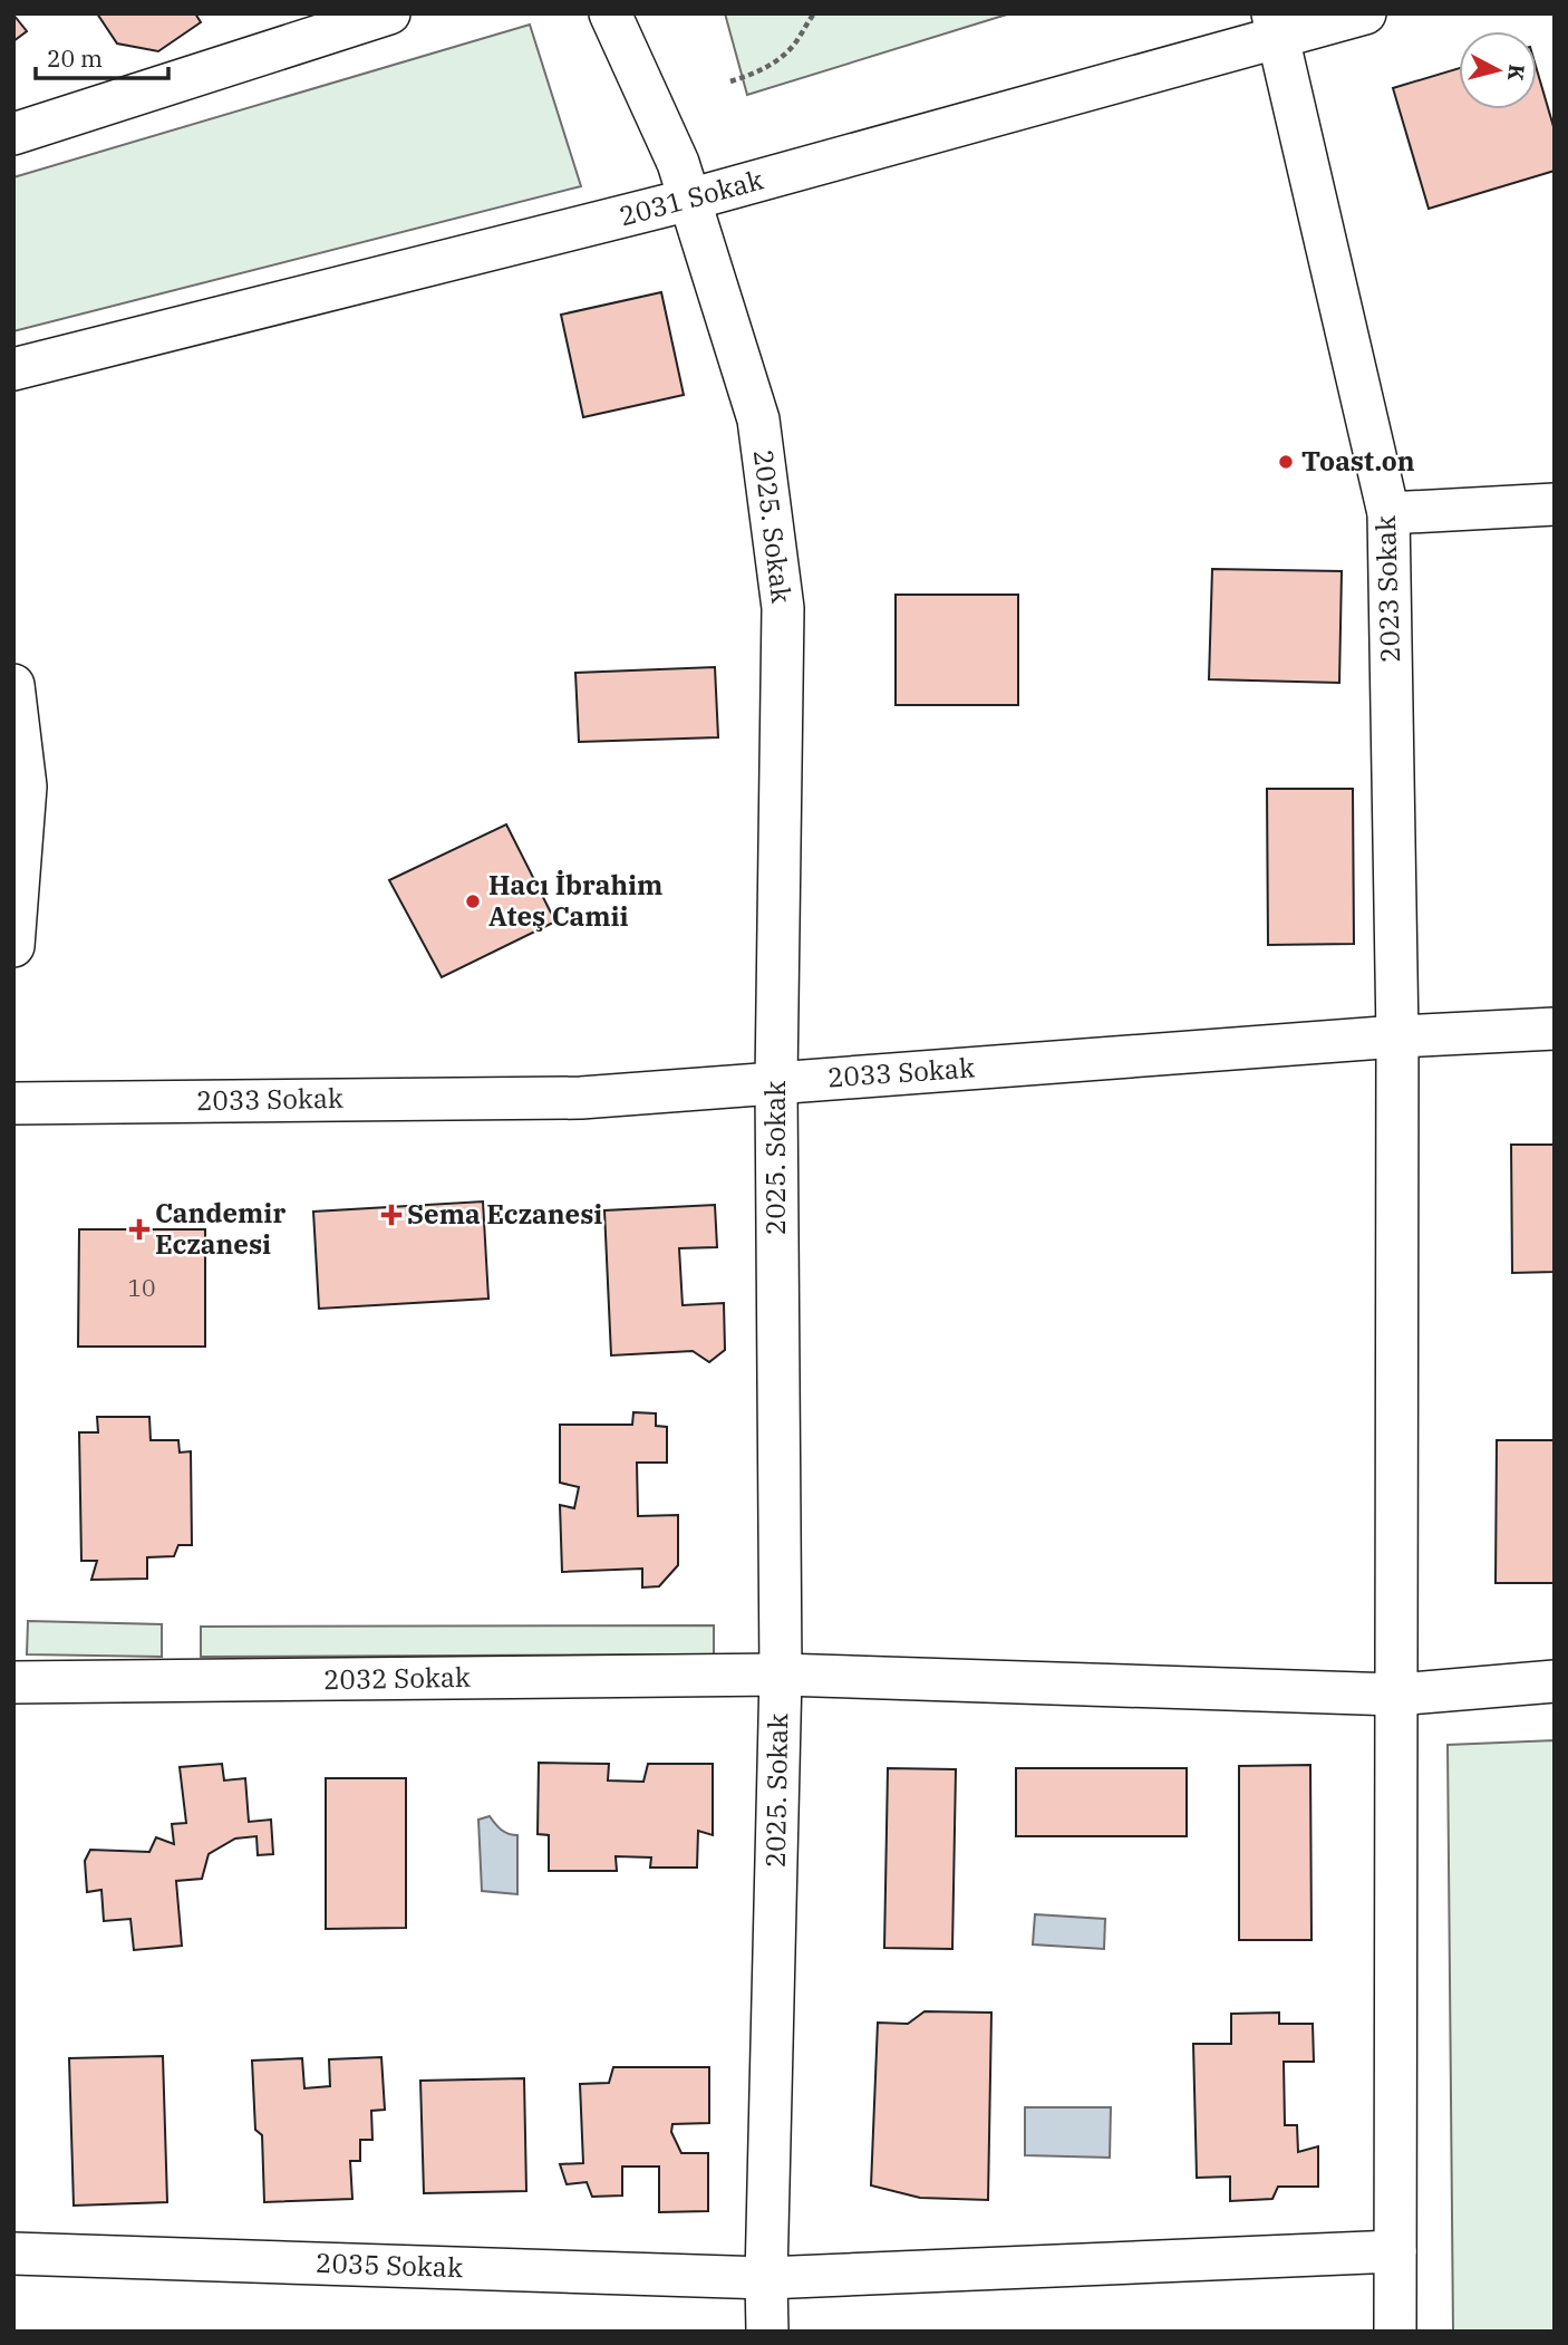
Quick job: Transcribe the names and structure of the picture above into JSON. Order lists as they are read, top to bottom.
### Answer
{
  "streets": {
    "street": [
      "2031 Sokak",
      "2025. Sokak",
      "2023 Sokak",
      "2033 Sokak",
      "2032 Sokak",
      "2035 Sokak"
    ]
  },
  "crossings": [
    ["2031 Sokak", "2025. Sokak"],
    ["2031 Sokak", "2023 Sokak"],
    ["2025. Sokak", "2033 Sokak"],
    ["2025. Sokak", "2032 Sokak"],
    ["2025. Sokak", "2035 Sokak"],
    ["2023 Sokak", "2033 Sokak"],
    ["2023 Sokak", "2032 Sokak"],
    ["2023 Sokak", "2035 Sokak"]
  ],
  "places": {
    "other": ["Toast.on", "Hacı İbrahim Ateş Camii"],
    "health": ["Sema Eczanesi", "Candemir Eczanesi"]
  },
  "house_numbers": ["10"],
  "scale_bar": "20 m",
  "north": "right"
}
